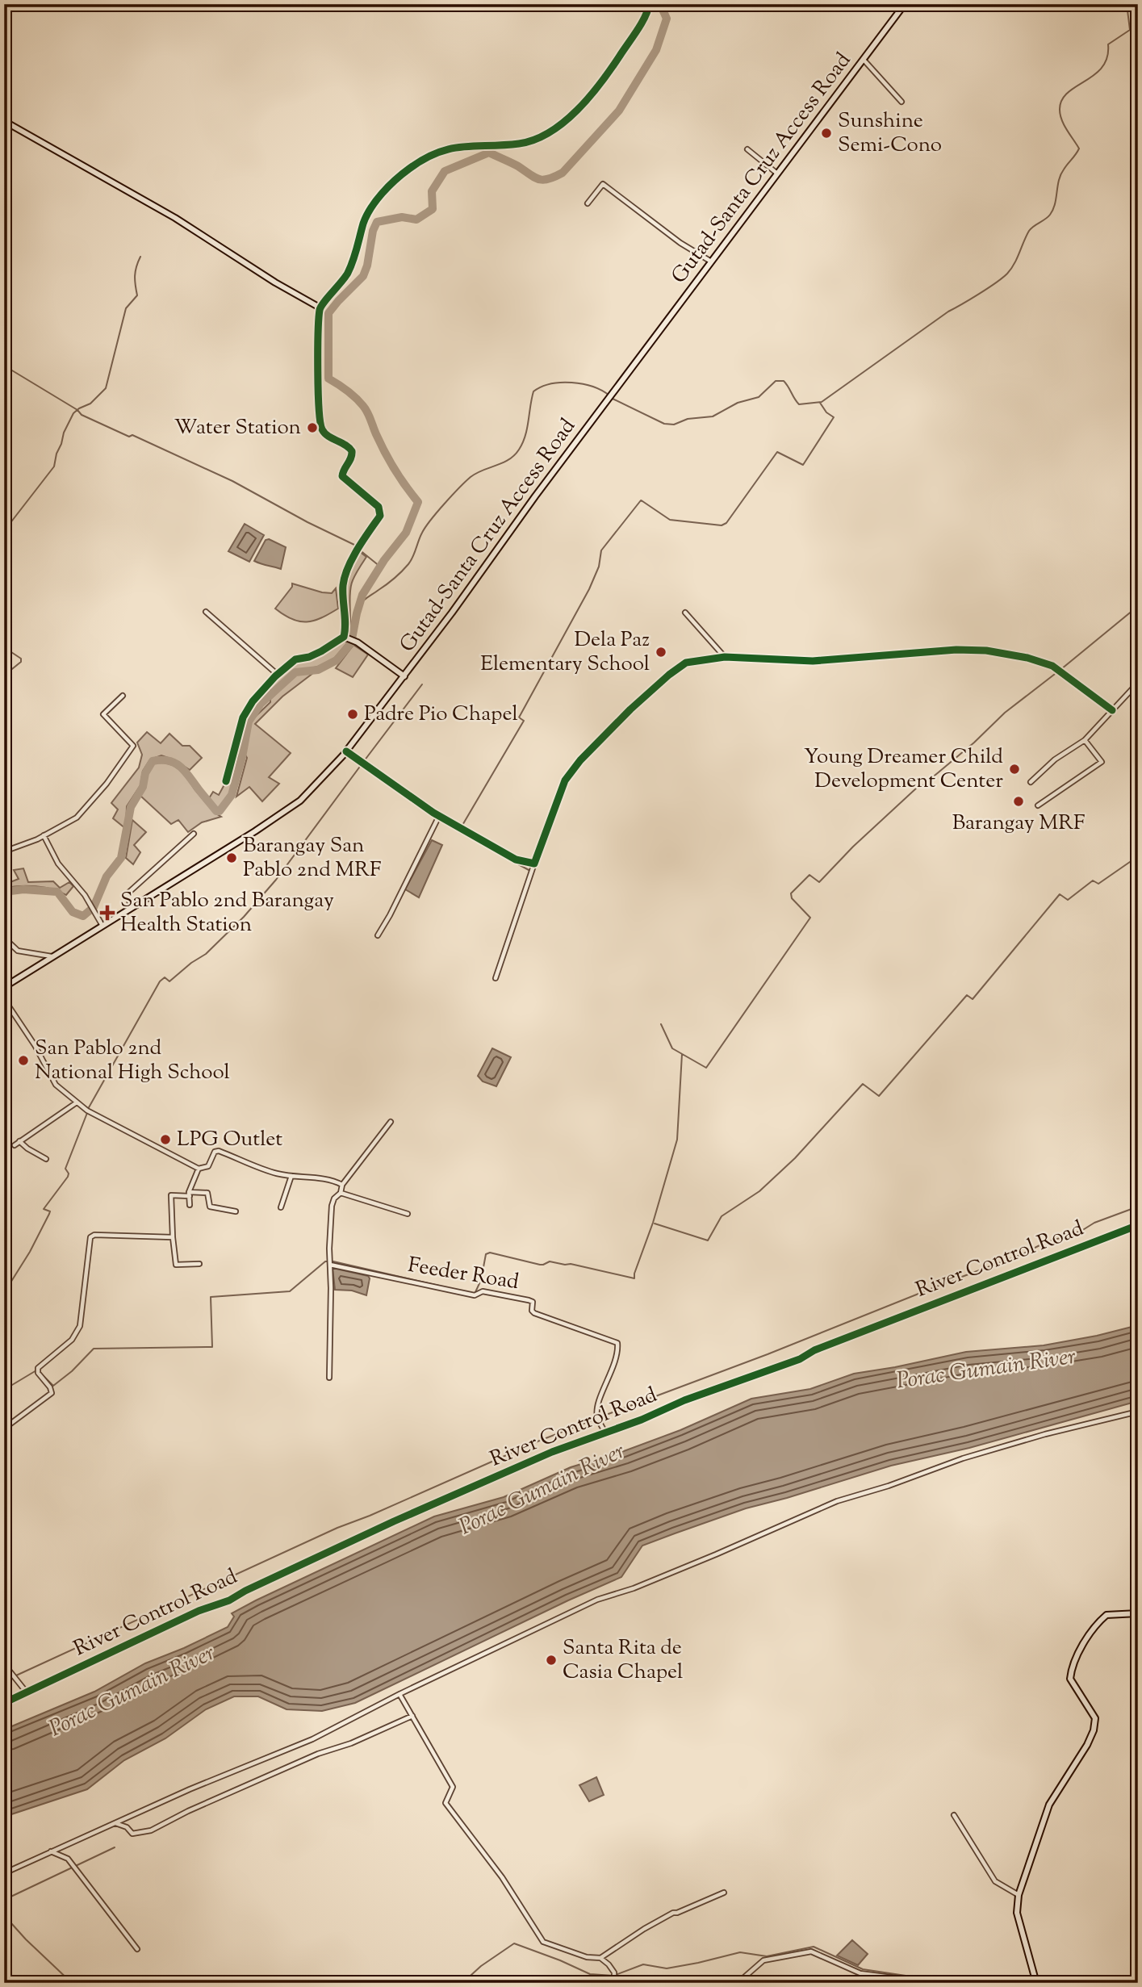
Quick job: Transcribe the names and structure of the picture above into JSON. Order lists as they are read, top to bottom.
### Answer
{
  "streets": {
    "street": ["Gutad-Santa Cruz Access Road", "River Control Road", "Feeder Road"]
  },
  "crossings": [
    ["River Control Road", "Feeder Road"]
  ],
  "water": ["Porac Gumain River"],
  "places": {
    "other": [
      "Sunshine Semi-Cono",
      "Water Station",
      "Dela Paz Elementary School",
      "Padre Pio Chapel",
      "Young Dreamer Child Development Center",
      "Barangay MRF",
      "Barangay San Pablo 2nd MRF",
      "San Pablo 2nd National High School",
      "LPG Outlet",
      "Santa Rita de Casia Chapel"
    ],
    "health": ["San Pablo 2nd Barangay Health Station"]
  }
}
